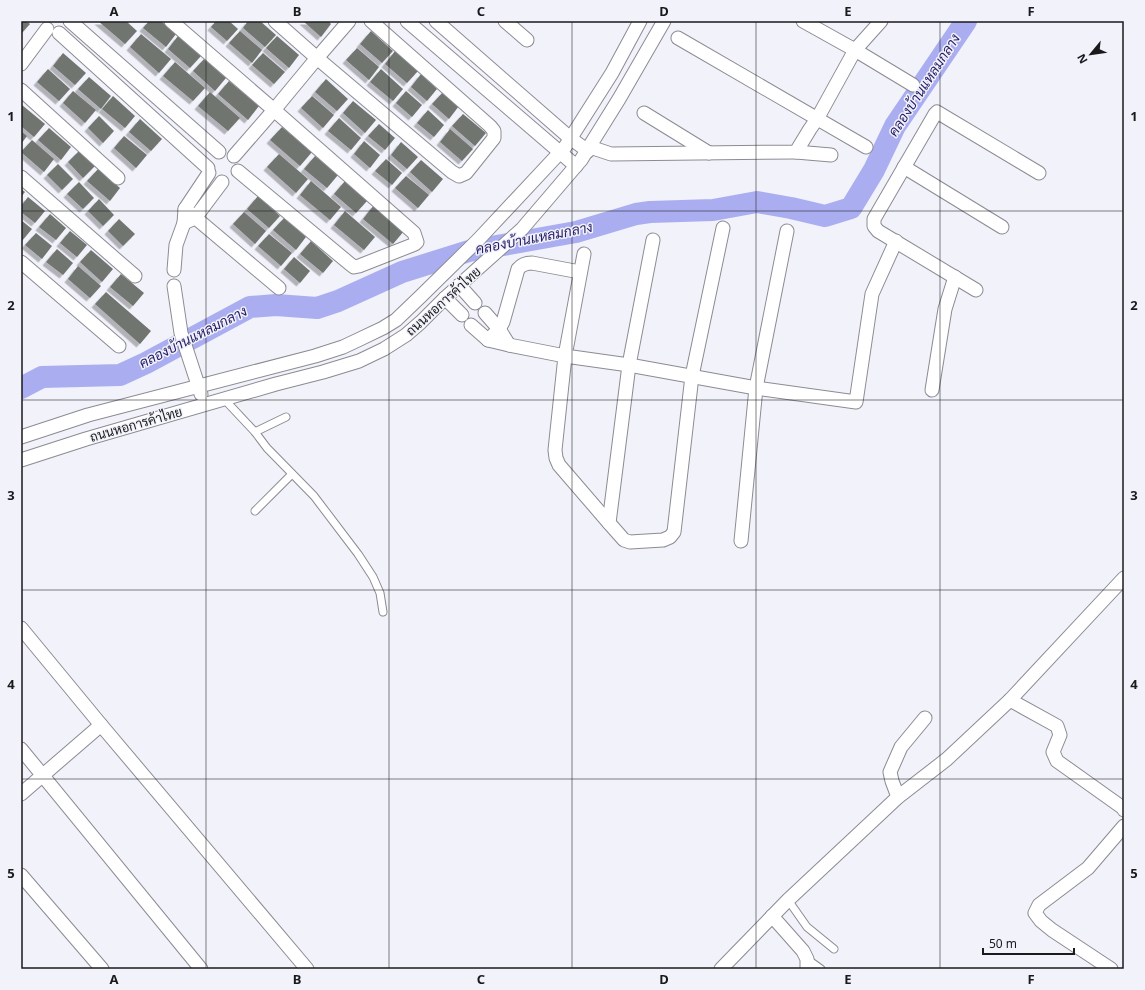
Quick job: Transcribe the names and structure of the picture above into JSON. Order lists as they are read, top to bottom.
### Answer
{
  "streets": {
    "street": ["ถนนหอการค้าไทย"]
  },
  "water": ["คลองบ้านแหลมกลาง"],
  "scale_bar": "50 m",
  "north": "bottom left",
  "grid": {
    "columns": [
      "A",
      "B",
      "C",
      "D",
      "E",
      "F"
    ],
    "rows": [
      "1",
      "2",
      "3",
      "4",
      "5"
    ]
  }
}
